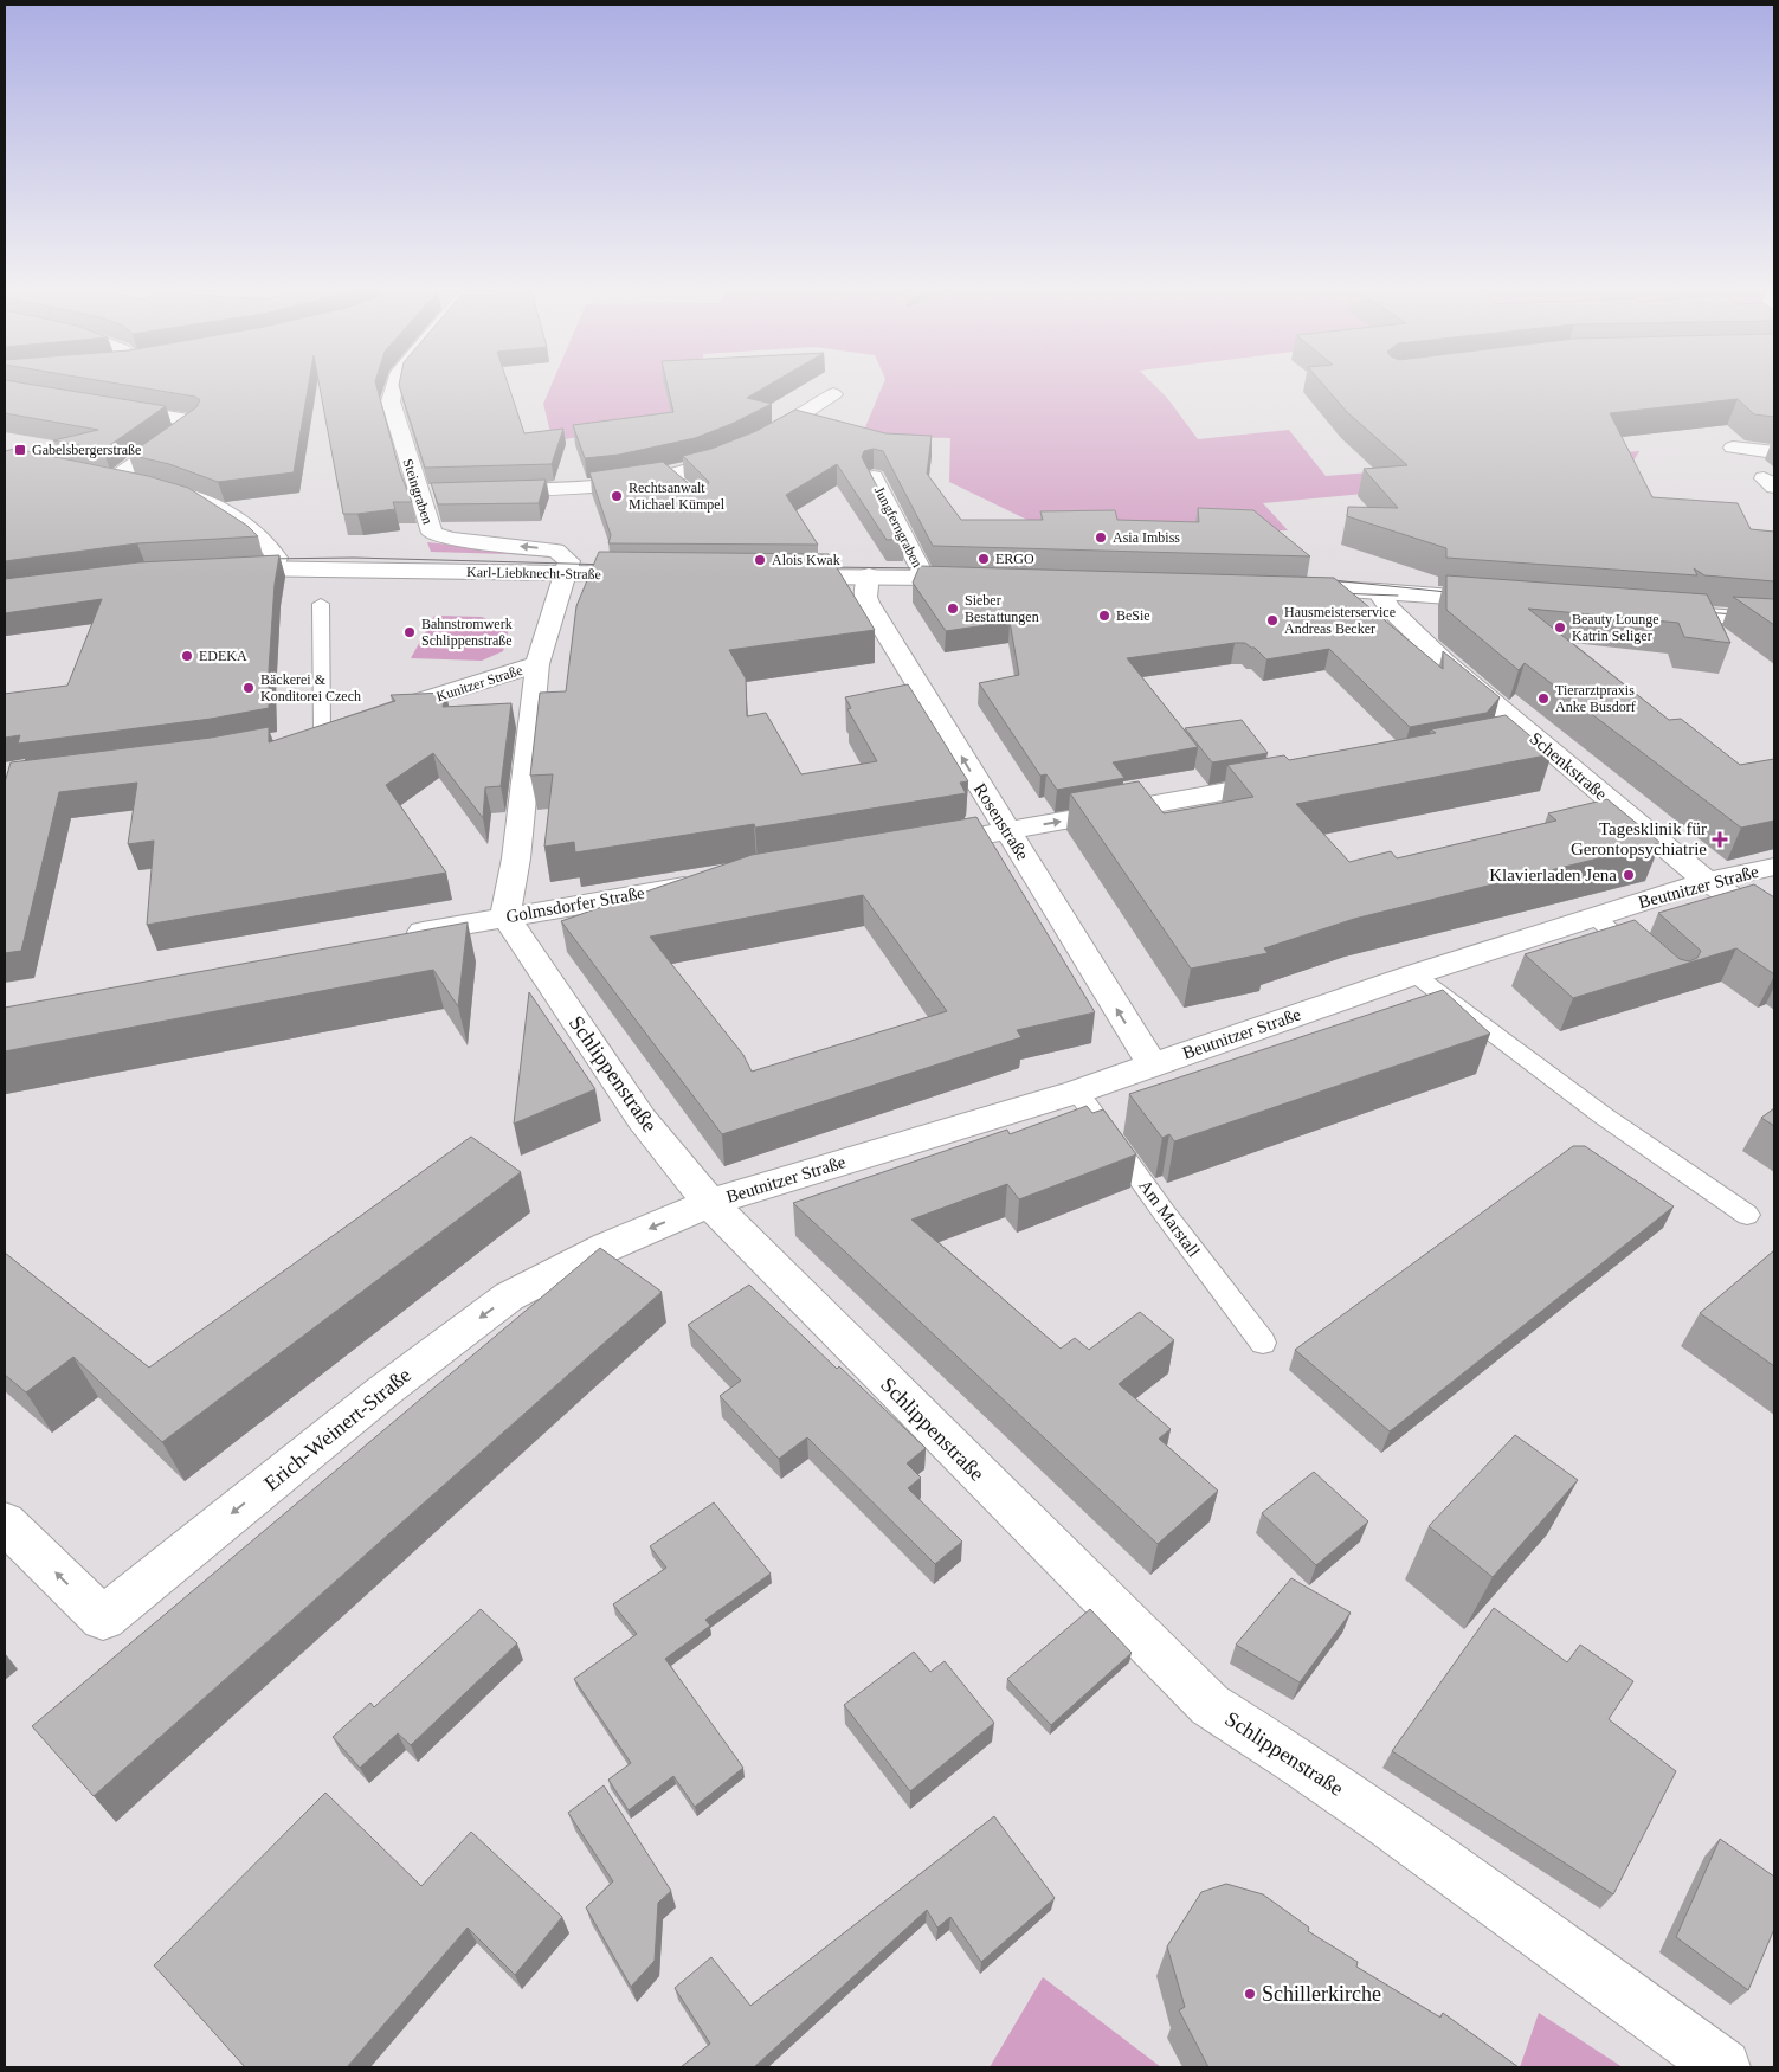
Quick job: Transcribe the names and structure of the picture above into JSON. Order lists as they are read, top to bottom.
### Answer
{
  "streets": {
    "street": [
      "Steingraben",
      "Jungferngraben",
      "Karl-Liebknecht-Straße",
      "Kunitzer Straße",
      "Schenkstraße",
      "Rosenstraße",
      "Beutnitzer Straße",
      "Golmsdorfer Straße",
      "Schlippenstraße",
      "Erich-Weinert-Straße"
    ],
    "lane": ["Am Marstall"]
  },
  "crossings": [
    ["Steingraben", "Karl-Liebknecht-Straße"],
    ["Schenkstraße", "Beutnitzer Straße"],
    ["Rosenstraße", "Beutnitzer Straße"],
    ["Beutnitzer Straße", "Schlippenstraße"],
    ["Beutnitzer Straße", "Am Marstall"],
    ["Beutnitzer Straße", "Erich-Weinert-Straße"],
    ["Golmsdorfer Straße", "Schlippenstraße"],
    ["Schlippenstraße", "Erich-Weinert-Straße"]
  ],
  "one_way": ["Steingraben", "Rosenstraße", "Erich-Weinert-Straße"],
  "places": {
    "transit": ["Gabelsbergerstraße"],
    "other": [
      "Rechtsanwalt Michael Kümpel",
      "Asia Imbiss",
      "ERGO",
      "Alois Kwak",
      "Sieber Bestattungen",
      "BeSie",
      "Hausmeisterservice Andreas Becker",
      "Beauty Lounge Katrin Seliger",
      "Bahnstromwerk Schlippenstraße",
      "EDEKA",
      "Bäckerei & Konditorei Czech",
      "Tierarztpraxis Anke Busdorf",
      "Klavierladen Jena",
      "Schillerkirche"
    ],
    "health": ["Tagesklinik für Gerontopsychiatrie"]
  }
}
